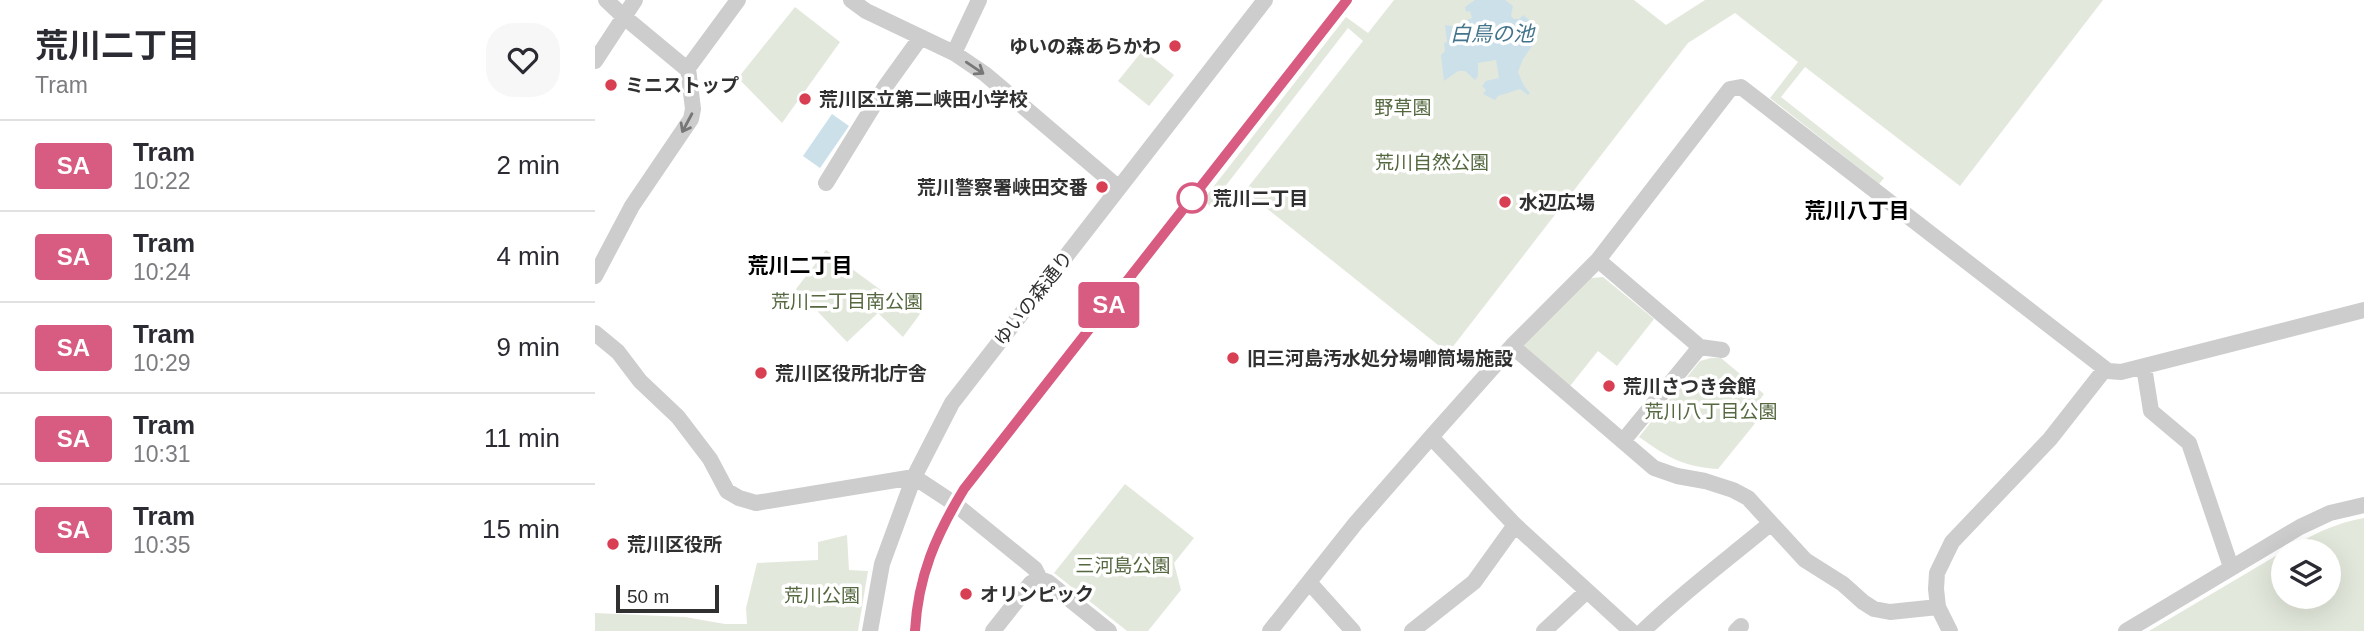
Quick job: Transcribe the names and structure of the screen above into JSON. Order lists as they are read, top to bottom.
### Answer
{
  "streets": {
    "street": ["ゆいの森通り"]
  },
  "districts": ["荒川八丁目", "荒川二丁目"],
  "water": ["白鳥の池"],
  "parks": [
    "野草園",
    "荒川自然公園",
    "荒川二丁目南公園",
    "荒川八丁目公園",
    "三河島公園",
    "荒川公園"
  ],
  "places": [
    "ゆいの森あらかわ",
    "ミニストップ",
    "荒川区立第二峡田小学校",
    "荒川警察署峡田交番",
    "荒川二丁目",
    "水辺広場",
    "旧三河島汚水処分場喞筒場施設",
    "荒川区役所北庁舎",
    "荒川さつき会館",
    "荒川区役所",
    "オリンピック"
  ],
  "lines": ["tram line SA"],
  "scale_bar": "50 m",
  "page": {
    "heading": ["荒川二丁目", "Tram"],
    "on_map": "SA",
    "list": [
      {
        "mark": "SA",
        "name": "Tram",
        "note": "10:22",
        "value": "2 min"
      },
      {
        "mark": "SA",
        "name": "Tram",
        "note": "10:24",
        "value": "4 min"
      },
      {
        "mark": "SA",
        "name": "Tram",
        "note": "10:29",
        "value": "9 min"
      },
      {
        "mark": "SA",
        "name": "Tram",
        "note": "10:31",
        "value": "11 min"
      },
      {
        "mark": "SA",
        "name": "Tram",
        "note": "10:35",
        "value": "15 min"
      }
    ],
    "scale": "50 m"
  }
}
